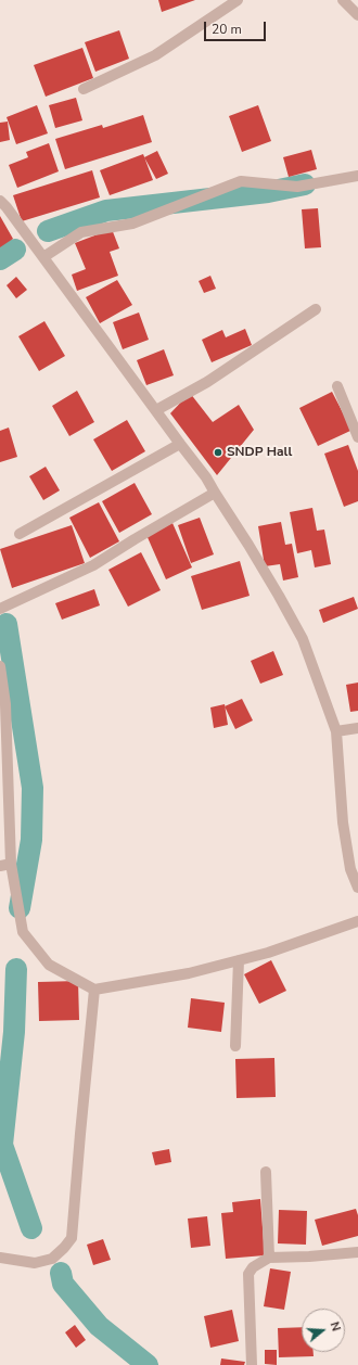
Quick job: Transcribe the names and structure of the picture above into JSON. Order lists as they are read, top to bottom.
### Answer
{
  "places": ["SNDP Hall"],
  "scale_bar": "20 m",
  "north": "right"
}
